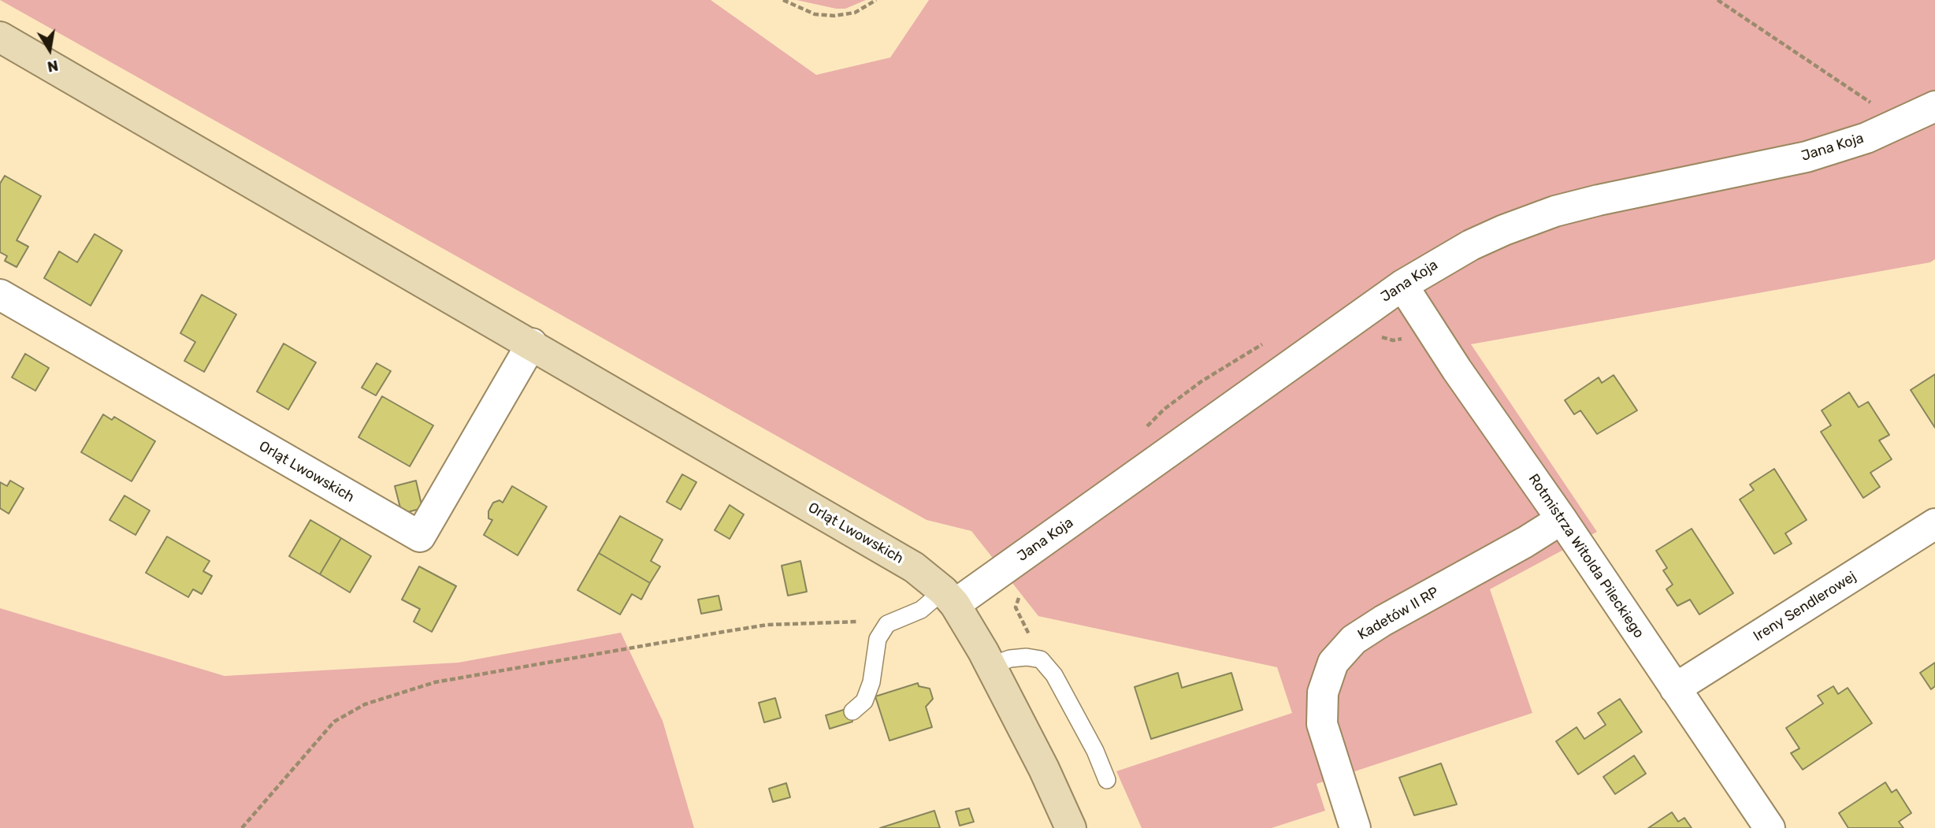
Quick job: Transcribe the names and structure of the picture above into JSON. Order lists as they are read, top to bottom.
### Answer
{
  "streets": {
    "street": [
      "Jana Koja",
      "Orląt Lwowskich",
      "Rotmistrza Witolda Pileckiego",
      "Ireny Sendlerowej",
      "Kadetów II RP"
    ]
  },
  "crossings": [
    ["Jana Koja", "Orląt Lwowskich"],
    ["Jana Koja", "Rotmistrza Witolda Pileckiego"],
    ["Rotmistrza Witolda Pileckiego", "Ireny Sendlerowej"],
    ["Rotmistrza Witolda Pileckiego", "Kadetów II RP"]
  ],
  "north": "bottom"
}
